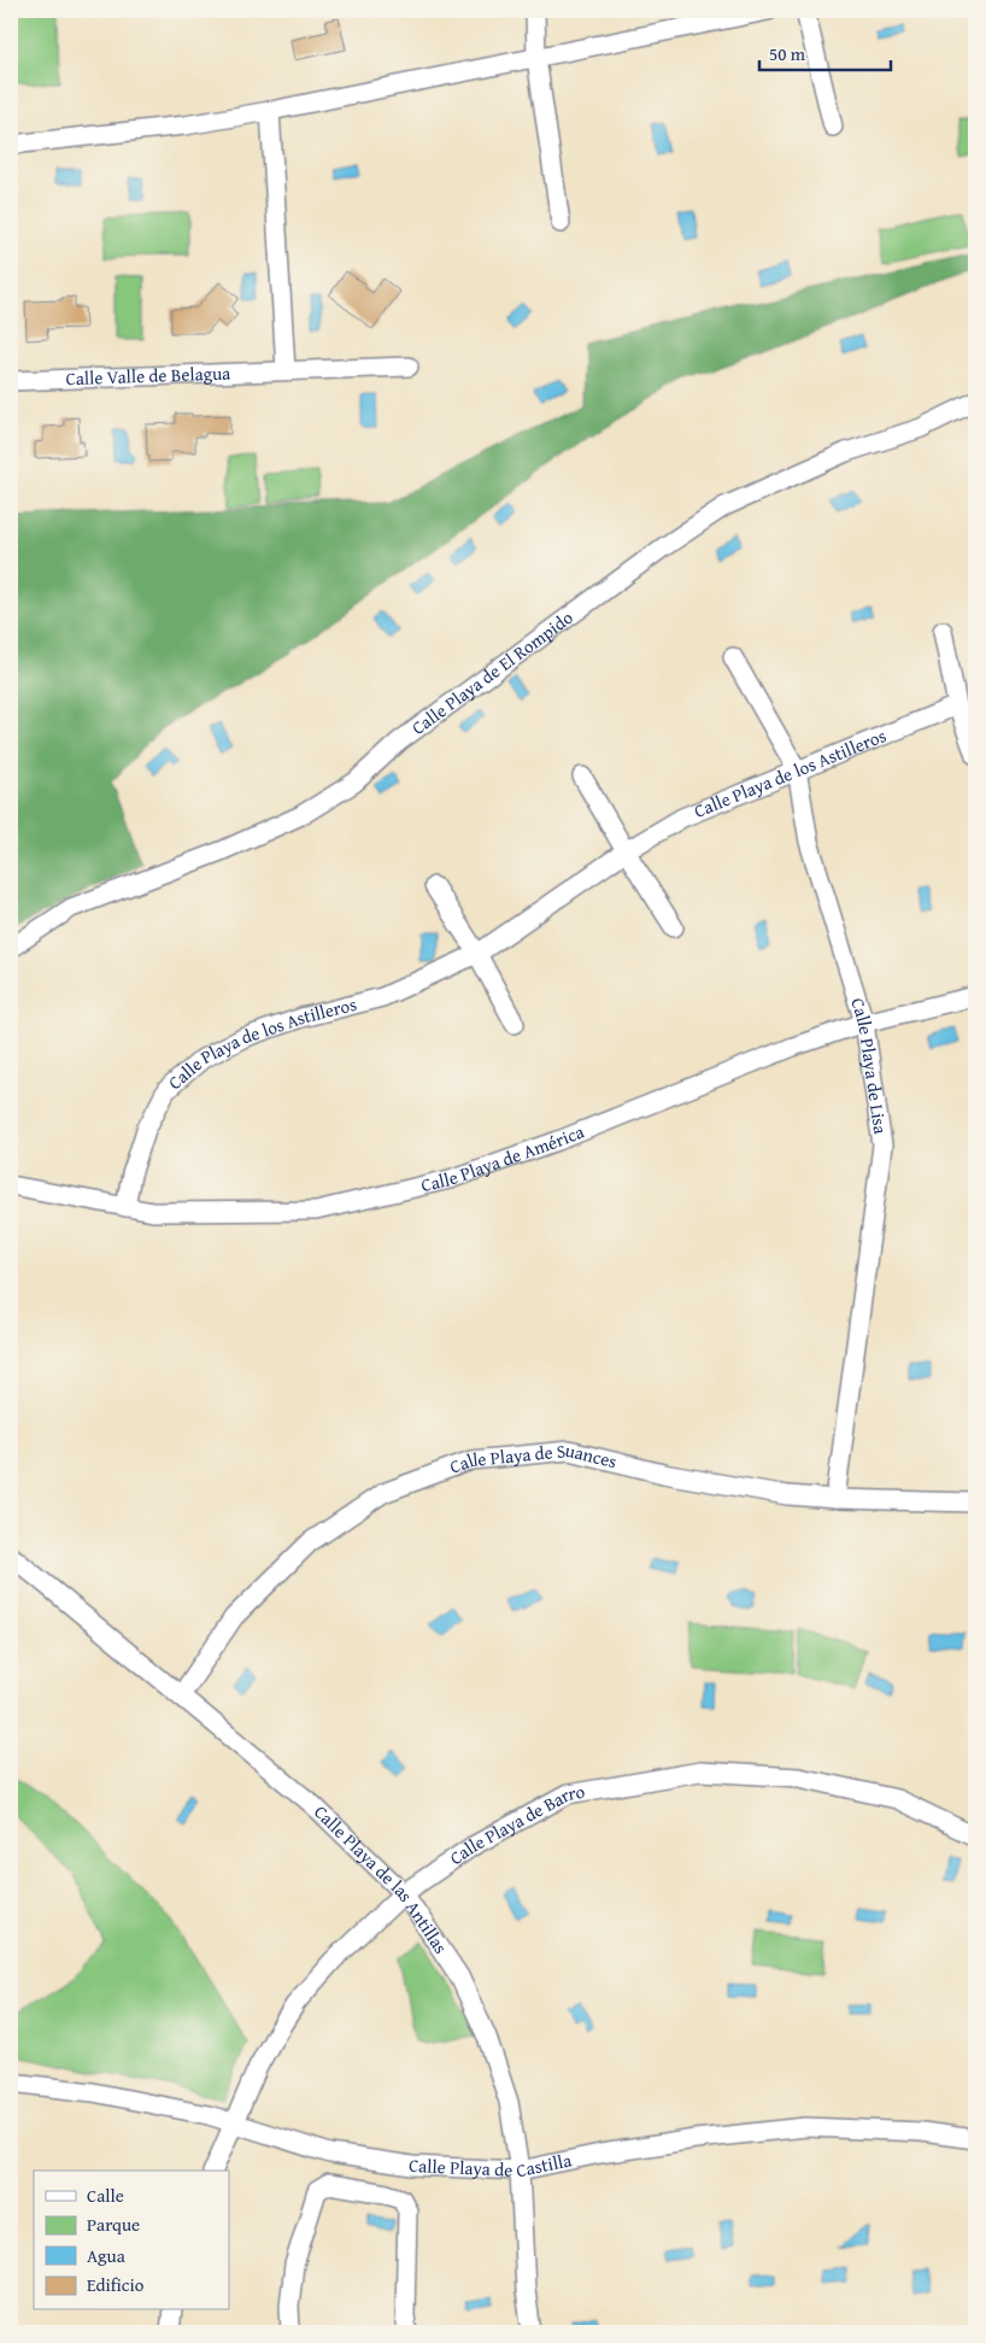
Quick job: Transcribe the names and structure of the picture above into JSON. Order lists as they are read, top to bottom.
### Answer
{
  "streets": {
    "street": [
      "Calle Valle de Belagua",
      "Calle Playa de El Rompido",
      "Calle Playa de los Astilleros",
      "Calle Playa de Lisa",
      "Calle Playa de América",
      "Calle Playa de Suances",
      "Calle Playa de Barro",
      "Calle Playa de las Antillas",
      "Calle Playa de Castilla"
    ]
  },
  "crossings": [
    ["Calle Playa de los Astilleros", "Calle Playa de Lisa"],
    ["Calle Playa de los Astilleros", "Calle Playa de América"],
    ["Calle Playa de Lisa", "Calle Playa de América"],
    ["Calle Playa de Lisa", "Calle Playa de Suances"],
    ["Calle Playa de Suances", "Calle Playa de las Antillas"],
    ["Calle Playa de Barro", "Calle Playa de las Antillas"],
    ["Calle Playa de Barro", "Calle Playa de Castilla"],
    ["Calle Playa de las Antillas", "Calle Playa de Castilla"]
  ],
  "legend": [
    "Calle",
    "Parque",
    "Agua",
    "Edificio"
  ],
  "scale_bar": "50 m"
}
